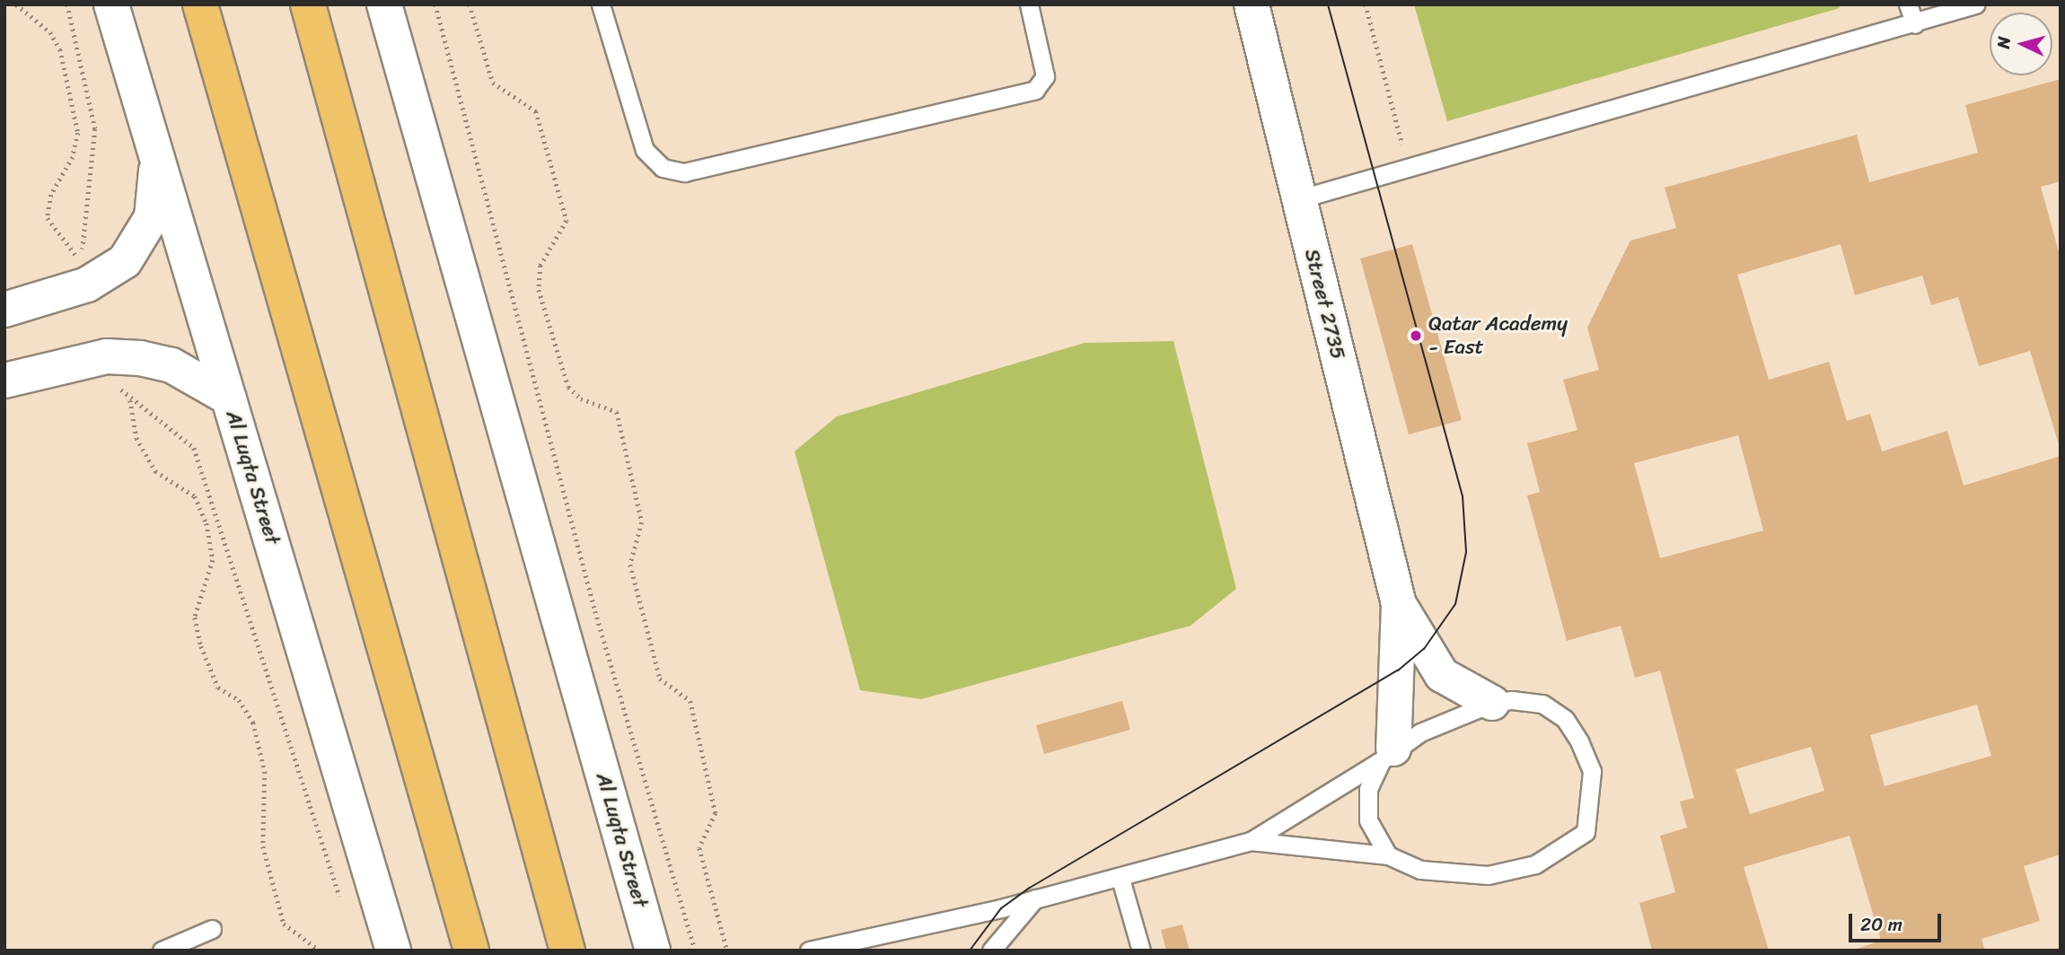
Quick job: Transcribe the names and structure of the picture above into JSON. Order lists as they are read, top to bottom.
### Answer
{
  "streets": {
    "street": ["Street 2735", "Al Luqta Street"]
  },
  "places": ["Qatar Academy - East"],
  "scale_bar": "20 m",
  "north": "left"
}
